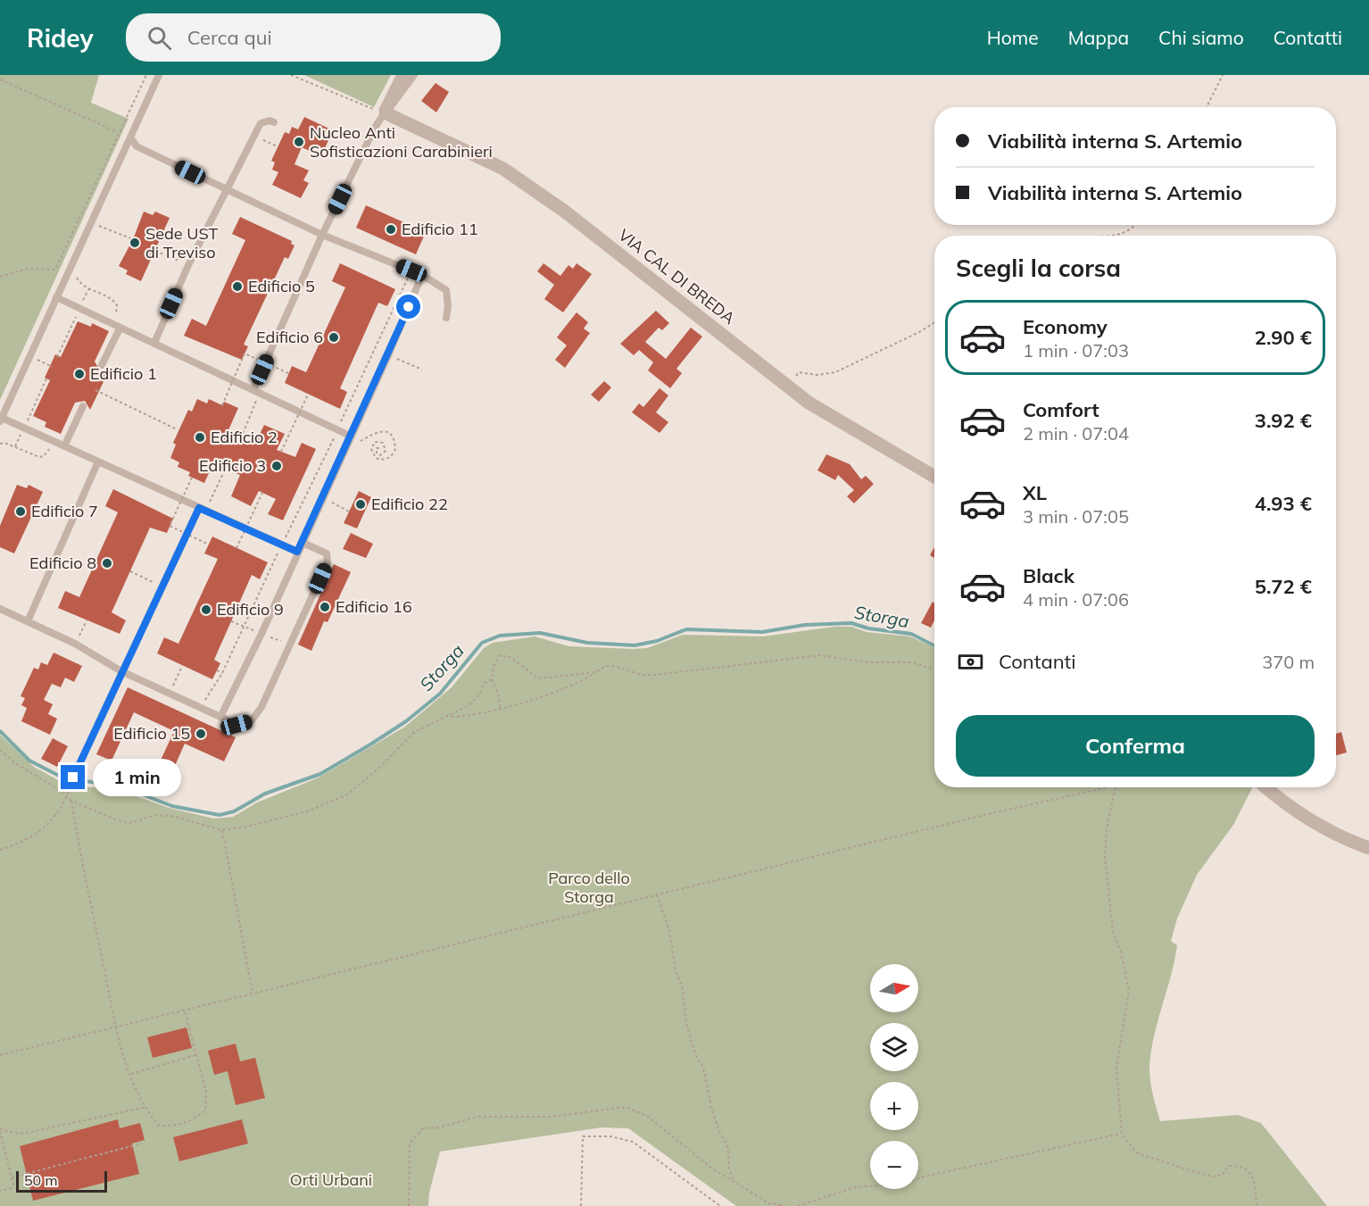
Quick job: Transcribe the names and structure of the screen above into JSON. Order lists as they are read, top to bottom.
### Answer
{
  "streets": {
    "street": ["VIA CAL DI BREDA"]
  },
  "water": ["Storga"],
  "parks": ["Parco dello Storga", "Orti Urbani"],
  "places": [
    "Nucleo Anti Sofisticazioni Carabinieri",
    "Edificio 11",
    "Sede UST di Treviso",
    "Edificio 5",
    "Edificio 6",
    "Edificio 1",
    "Edificio 2",
    "Edificio 3",
    "Edificio 22",
    "Edificio 7",
    "Edificio 8",
    "Edificio 16",
    "Edificio 9",
    "Edificio 15"
  ],
  "scale_bar": "50 m",
  "north": "right",
  "page": {
    "header": "Ridey",
    "search": "Cerca qui",
    "nav": [
      "Home",
      "Mappa",
      "Chi siamo",
      "Contatti"
    ],
    "banner": ["Viabilità interna S. Artemio", "Viabilità interna S. Artemio"],
    "heading": "Scegli la corsa",
    "list": [
      {
        "name": "Economy",
        "note": "1 min · 07:03",
        "value": "2.90 €"
      },
      {
        "name": "Comfort",
        "note": "2 min · 07:04",
        "value": "3.92 €"
      },
      {
        "name": "XL",
        "note": "3 min · 07:05",
        "value": "4.93 €"
      },
      {
        "name": "Black",
        "note": "4 min · 07:06",
        "value": "5.72 €"
      }
    ],
    "pay": ["Contanti", "370 m"],
    "buttons": "Conferma",
    "bubble": "1 min",
    "map_buttons": ["+", "−"],
    "scale": "50 m"
  }
}
